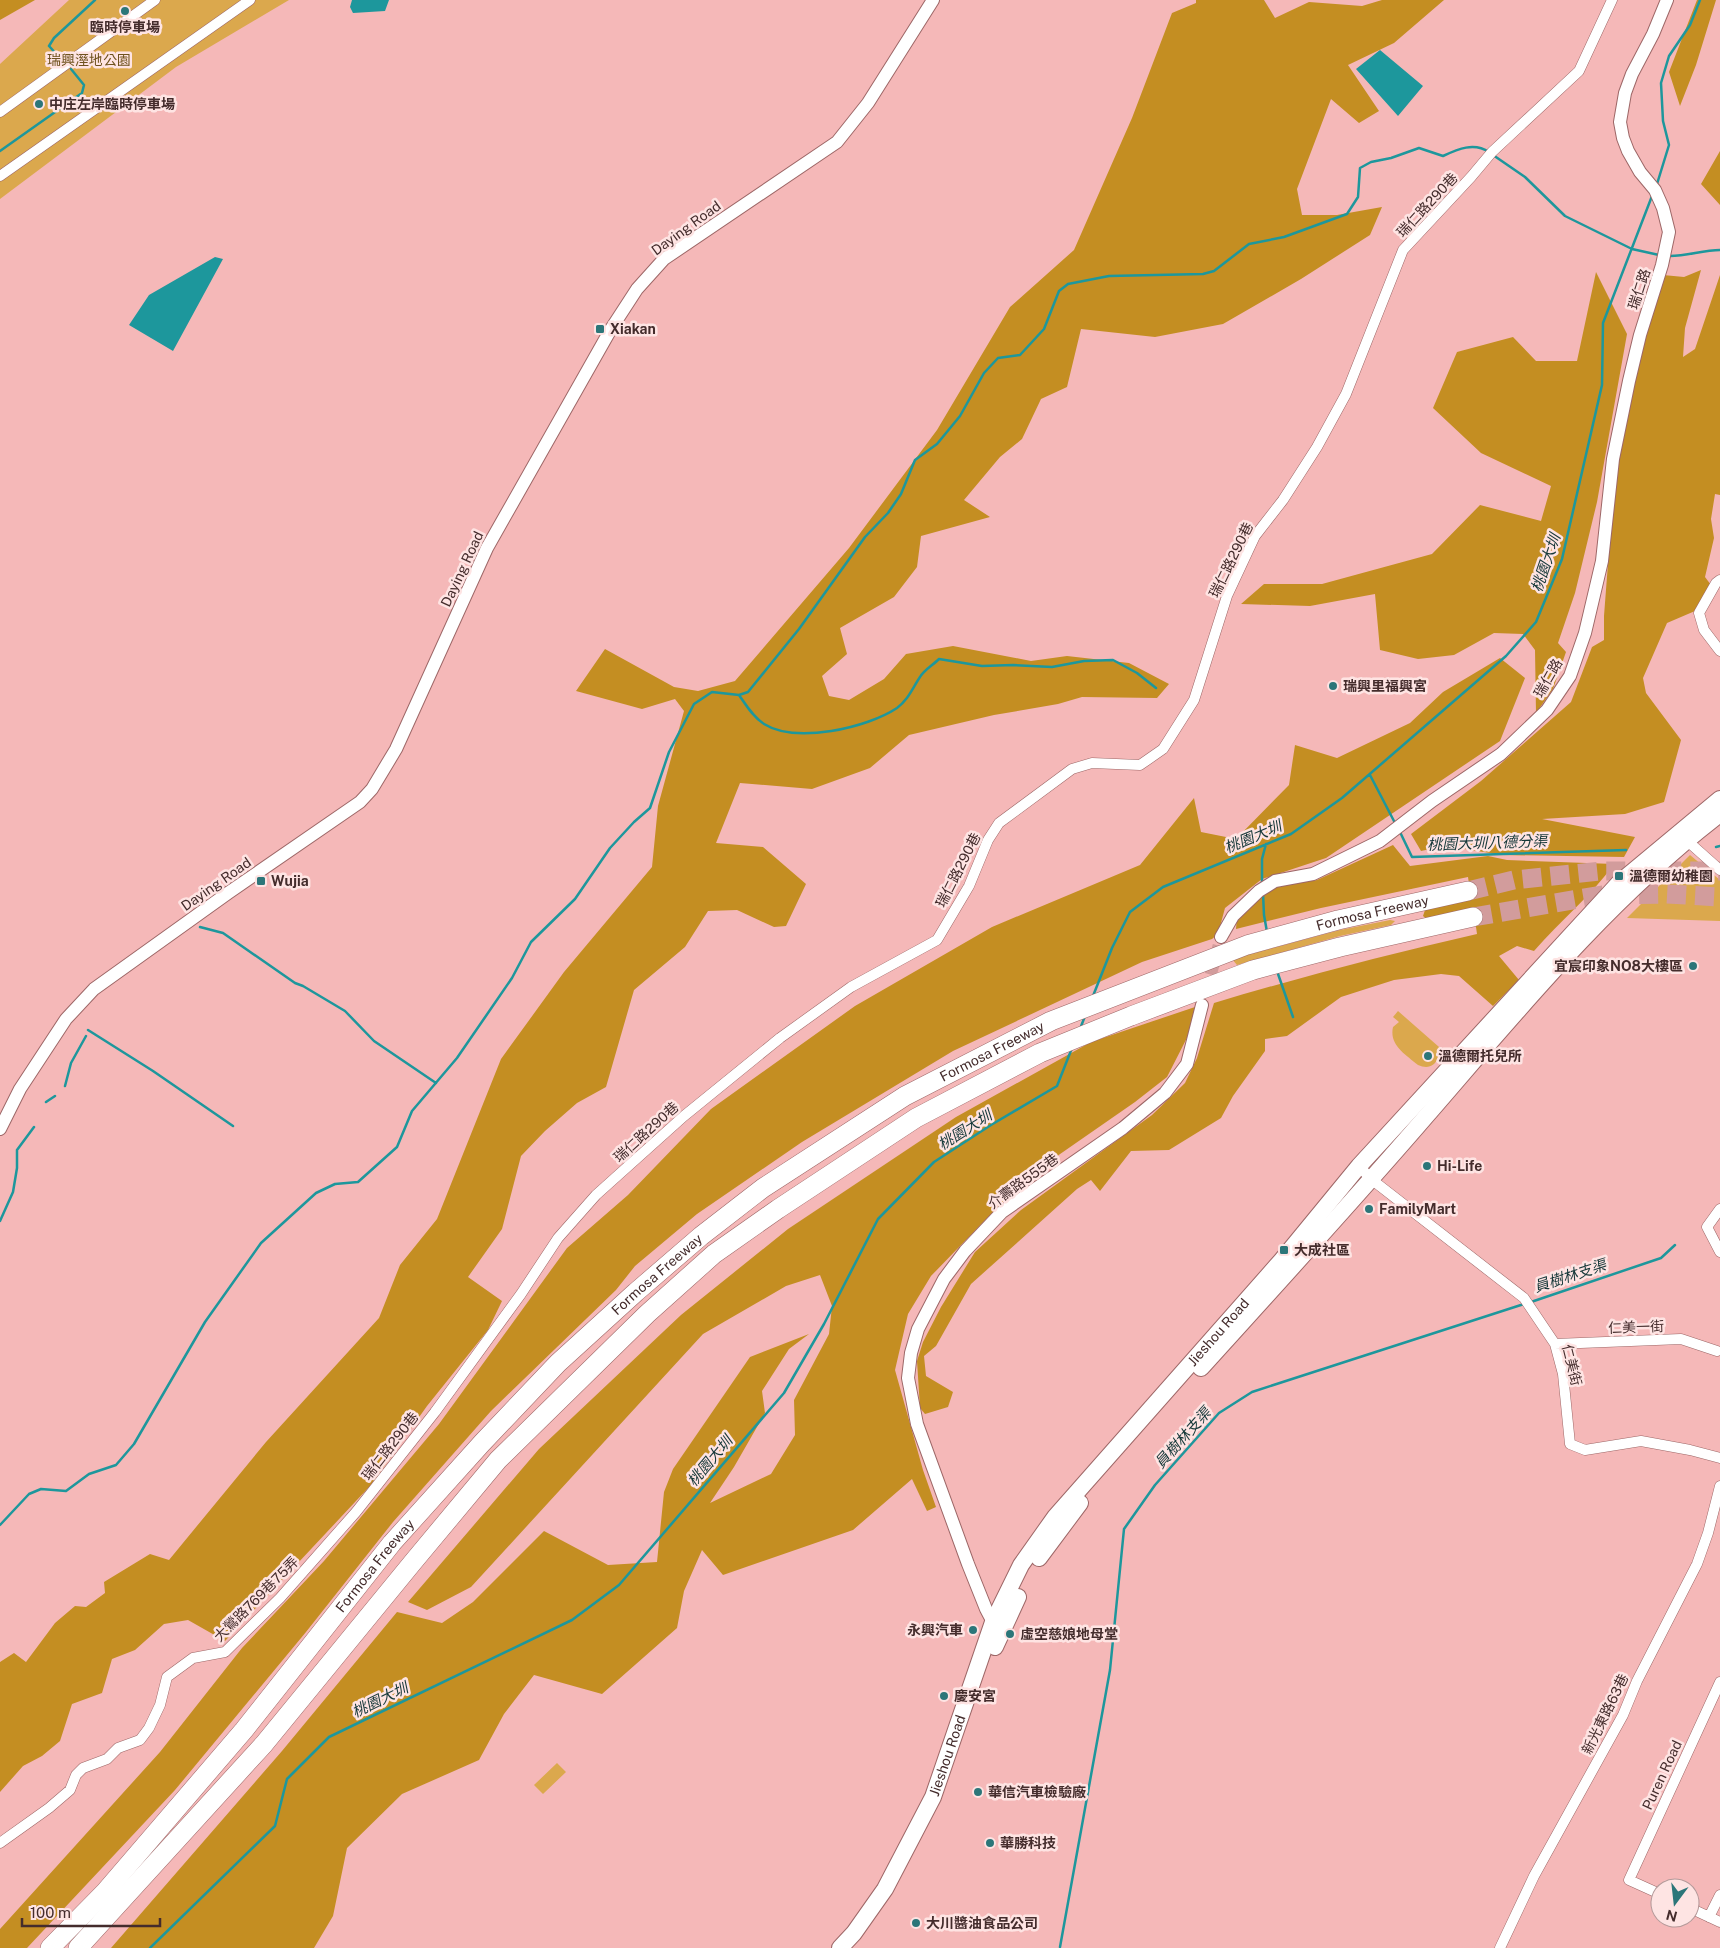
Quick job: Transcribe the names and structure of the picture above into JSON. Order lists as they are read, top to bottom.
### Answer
{
  "streets": {
    "highway": ["Formosa Freeway"],
    "main road": ["Jieshou Road"],
    "street": [
      "瑞仁路290巷",
      "Daying Road",
      "瑞仁路",
      "介壽路555巷",
      "仁美一街",
      "仁美街",
      "大鶯路769巷75弄",
      "新光東路63巷",
      "Puren Road"
    ]
  },
  "crossings": [
    ["瑞仁路290巷", "大鶯路769巷75弄"],
    ["介壽路555巷", "Jieshou Road"],
    ["仁美一街", "仁美街"],
    ["Jieshou Road", "仁美街"]
  ],
  "water": ["桃園大圳", "桃園大圳八德分渠", "員樹林支渠"],
  "parks": ["瑞興溼地公園"],
  "places": {
    "other": [
      "臨時停車場",
      "中庄左岸臨時停車場",
      "瑞興里福興宮",
      "宜宸印象NO8大樓區",
      "溫德爾托兒所",
      "Hi-Life",
      "FamilyMart",
      "永興汽車",
      "虛空慈娘地母堂",
      "慶安宮",
      "華信汽車檢驗廠",
      "華勝科技",
      "大川醬油食品公司"
    ],
    "transit": [
      "Xiakan",
      "溫德爾幼稚園",
      "Wujia",
      "大成社區"
    ]
  },
  "scale_bar": "100 m",
  "north": "bottom"
}
